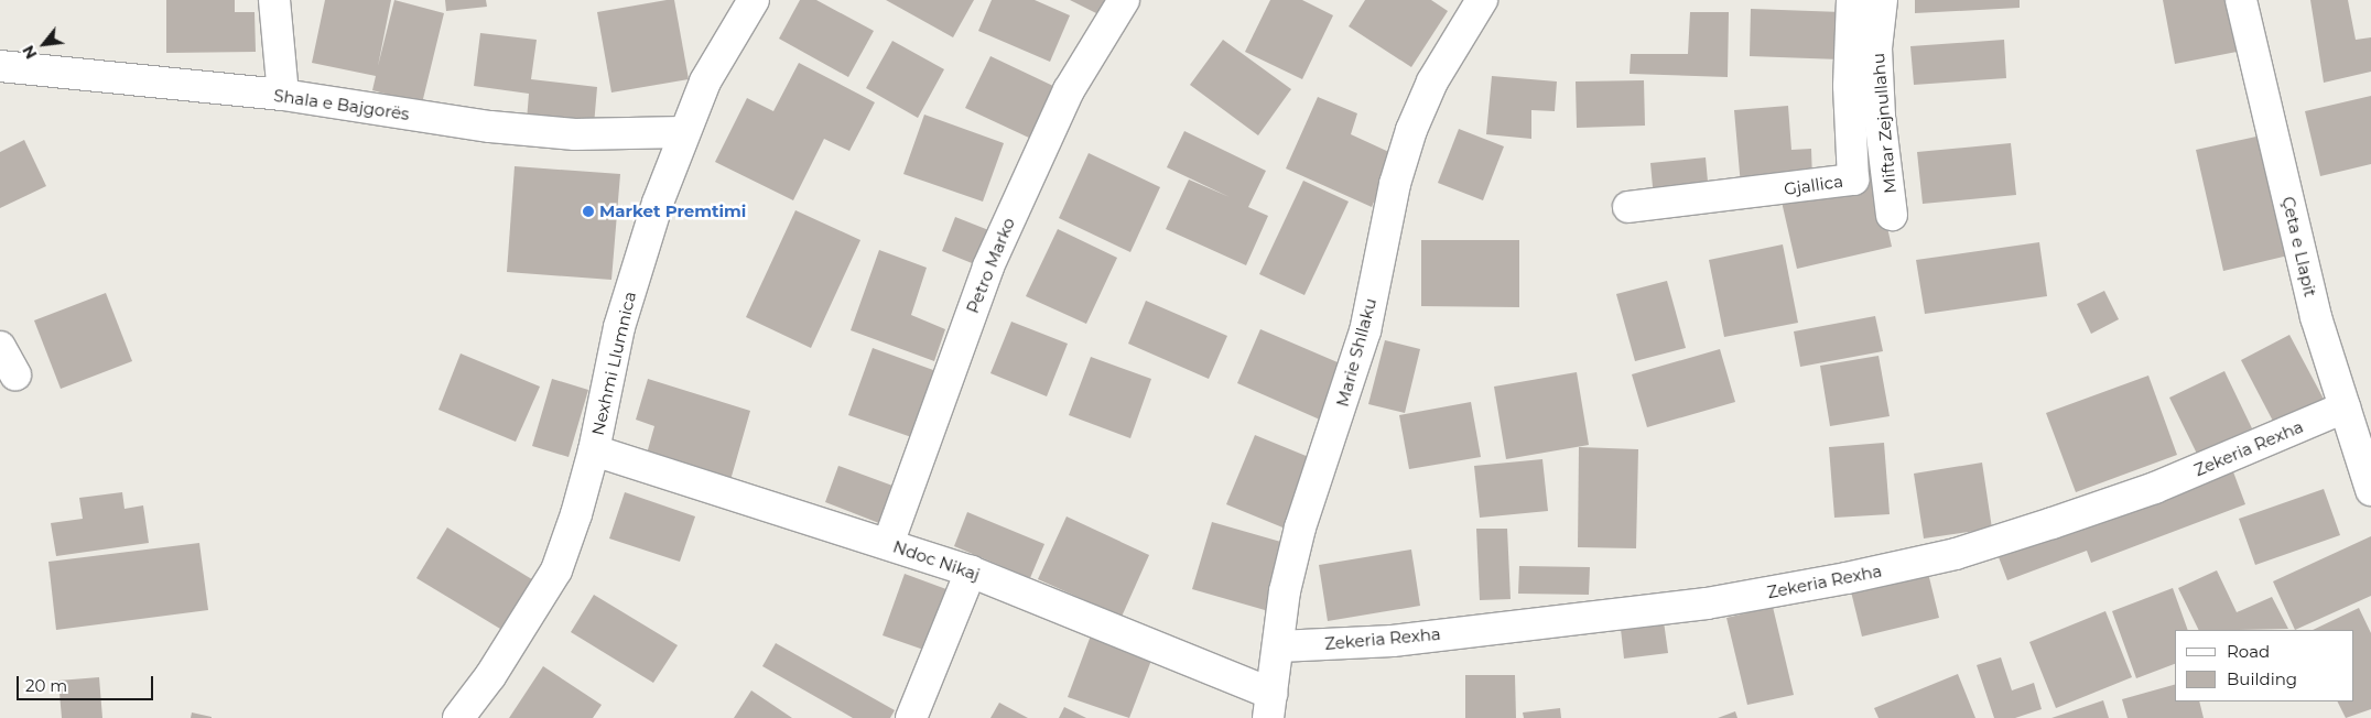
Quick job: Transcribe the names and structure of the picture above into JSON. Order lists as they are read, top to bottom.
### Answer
{
  "streets": {
    "street": [
      "Shala e Bajgorës",
      "Miftar Zejnullahu",
      "Gjallica",
      "Çeta e Llapit",
      "Petro Marko",
      "Marie Shllaku",
      "Nexhmi Llumnica",
      "Zekeria Rexha",
      "Ndoc Nikaj"
    ]
  },
  "crossings": [
    ["Shala e Bajgorës", "Nexhmi Llumnica"],
    ["Çeta e Llapit", "Zekeria Rexha"],
    ["Petro Marko", "Ndoc Nikaj"],
    ["Marie Shllaku", "Zekeria Rexha"],
    ["Marie Shllaku", "Ndoc Nikaj"],
    ["Nexhmi Llumnica", "Ndoc Nikaj"]
  ],
  "places": ["Market Premtimi"],
  "legend": ["Road", "Building"],
  "scale_bar": "20 m",
  "north": "bottom left"
}
